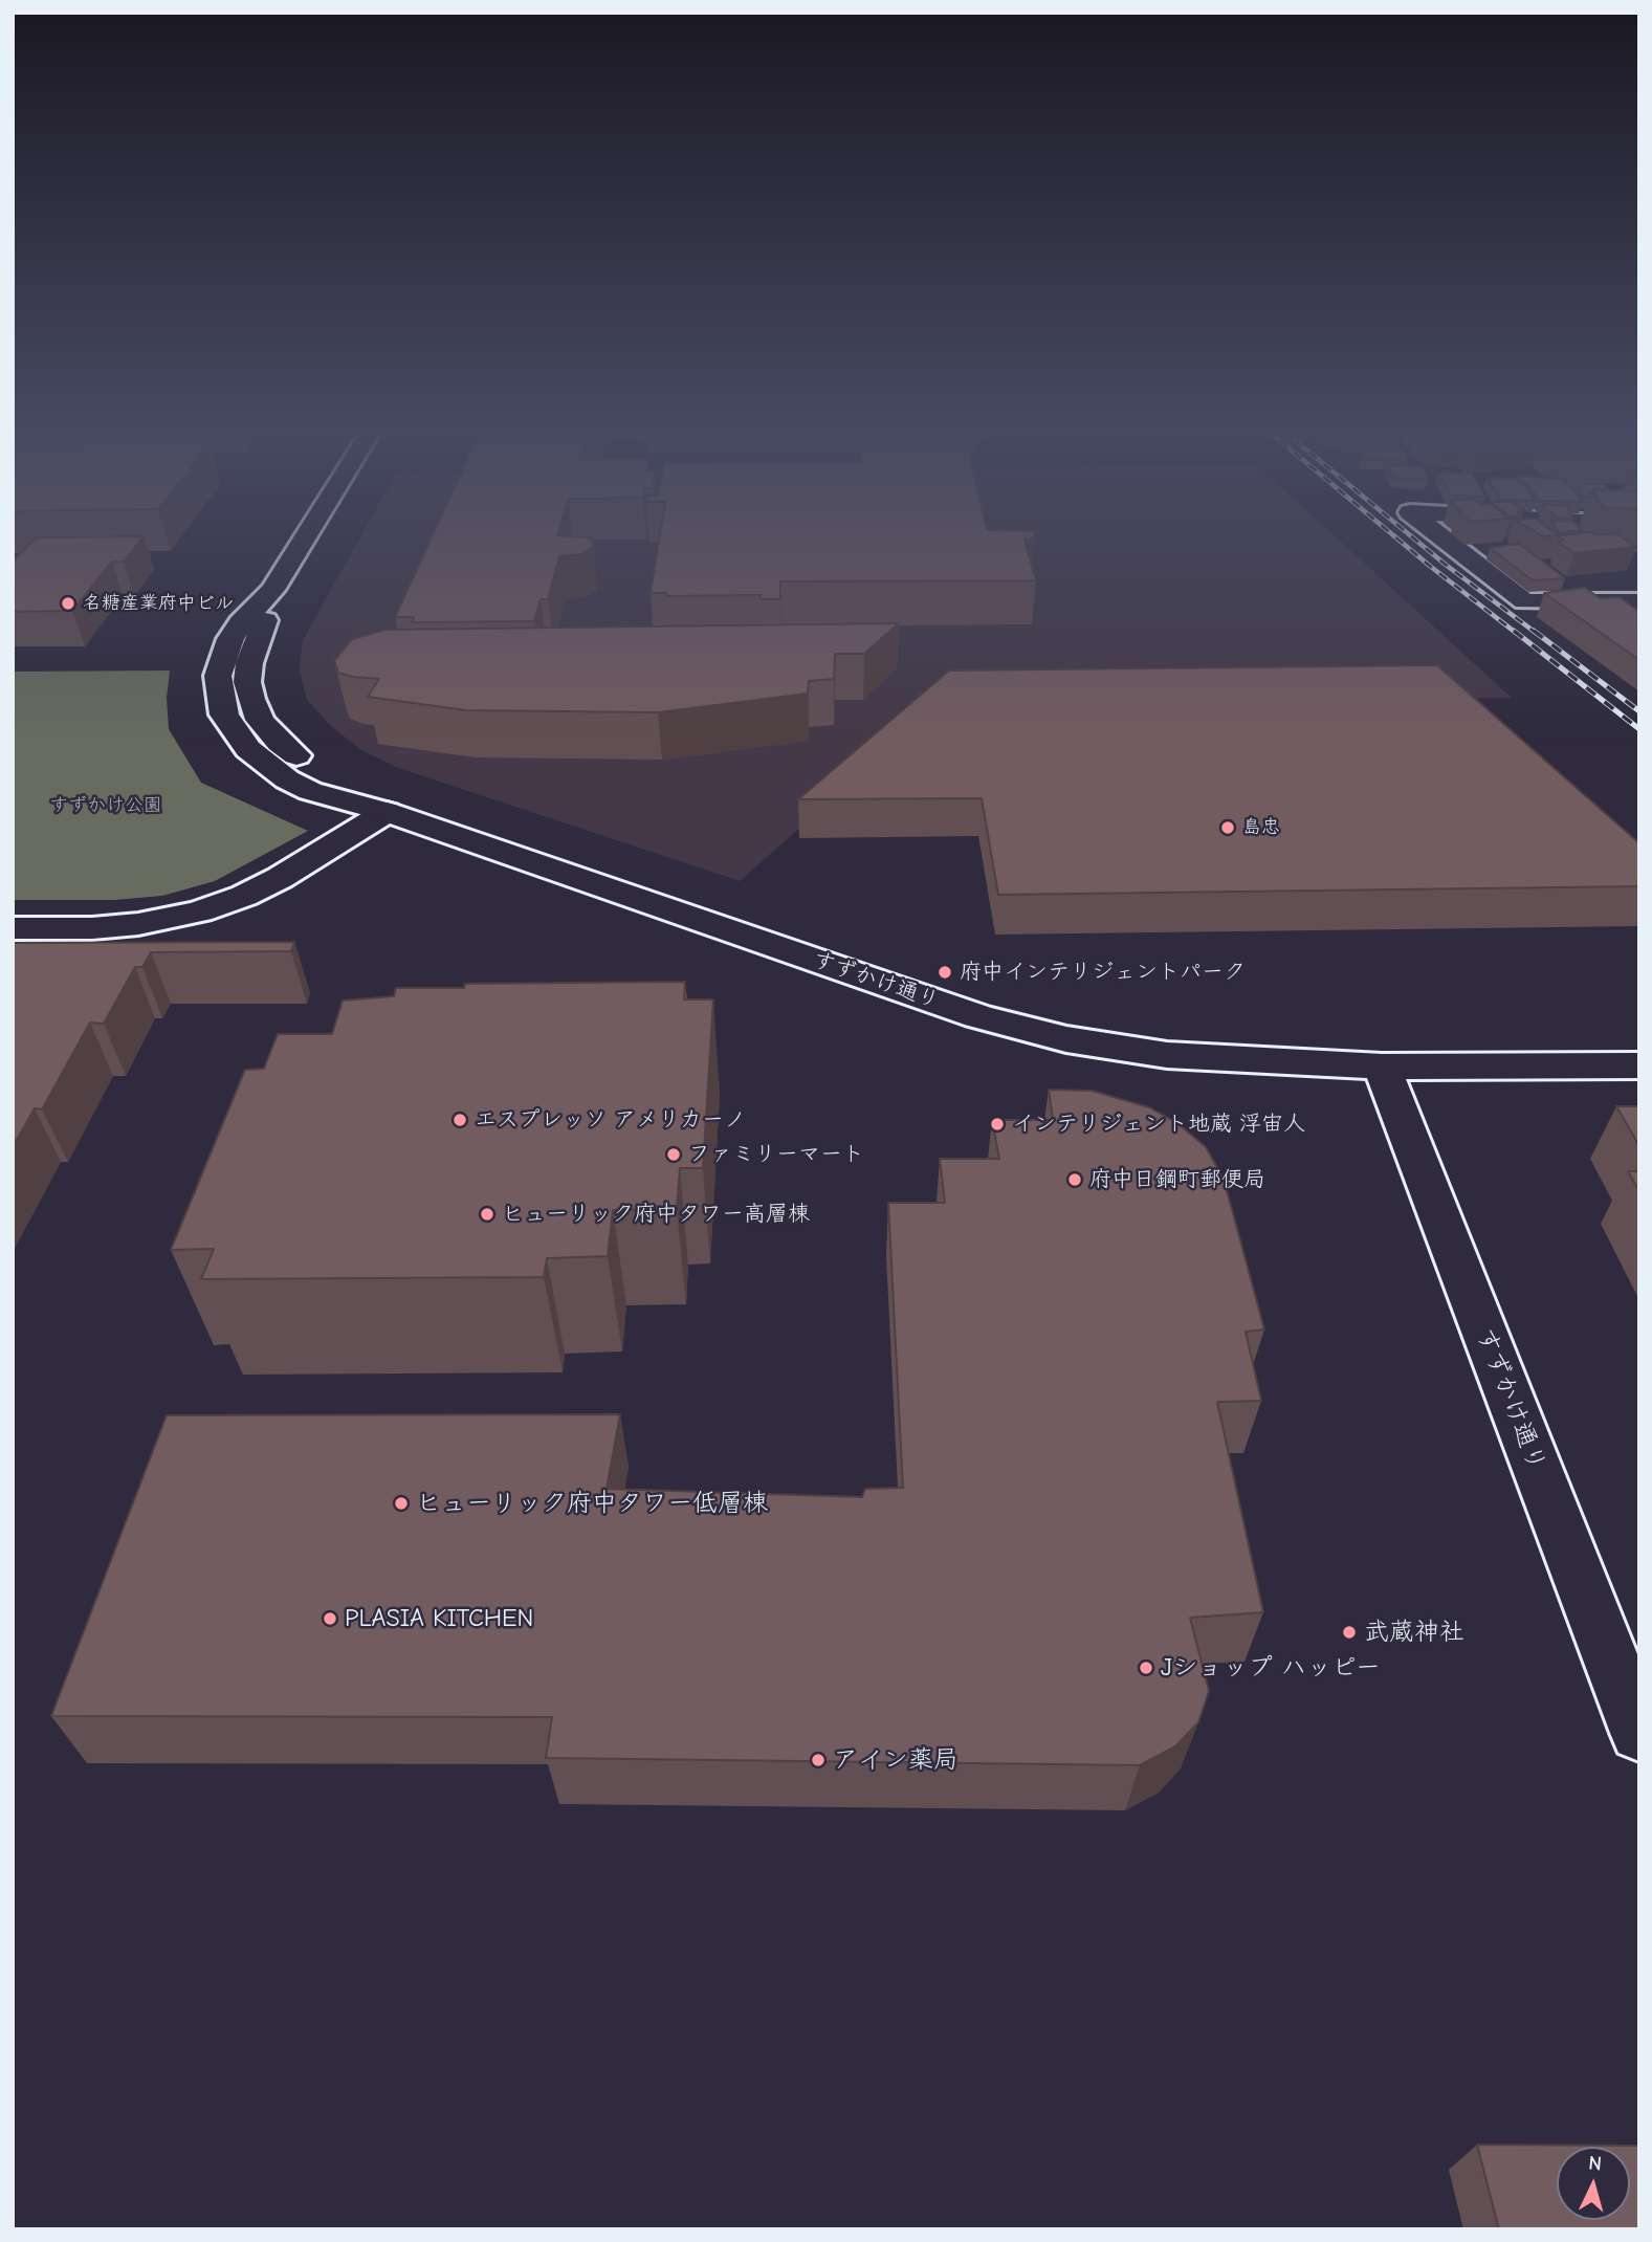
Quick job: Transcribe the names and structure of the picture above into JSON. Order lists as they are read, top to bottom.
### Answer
{
  "streets": {
    "street": ["すずかけ通り"]
  },
  "parks": ["すずかけ公園"],
  "places": [
    "名糖産業府中ビル",
    "島忠",
    "府中インテリジェントパーク",
    "エスプレッソ アメリカーノ",
    "インテリジェント地蔵 浮宙人",
    "ファミリーマート",
    "府中日鋼町郵便局",
    "ヒューリック府中タワー高層棟",
    "ヒューリック府中タワー低層棟",
    "PLASIA KITCHEN",
    "武蔵神社",
    "Jショップ ハッピー",
    "アイン薬局"
  ],
  "north": "top"
}
